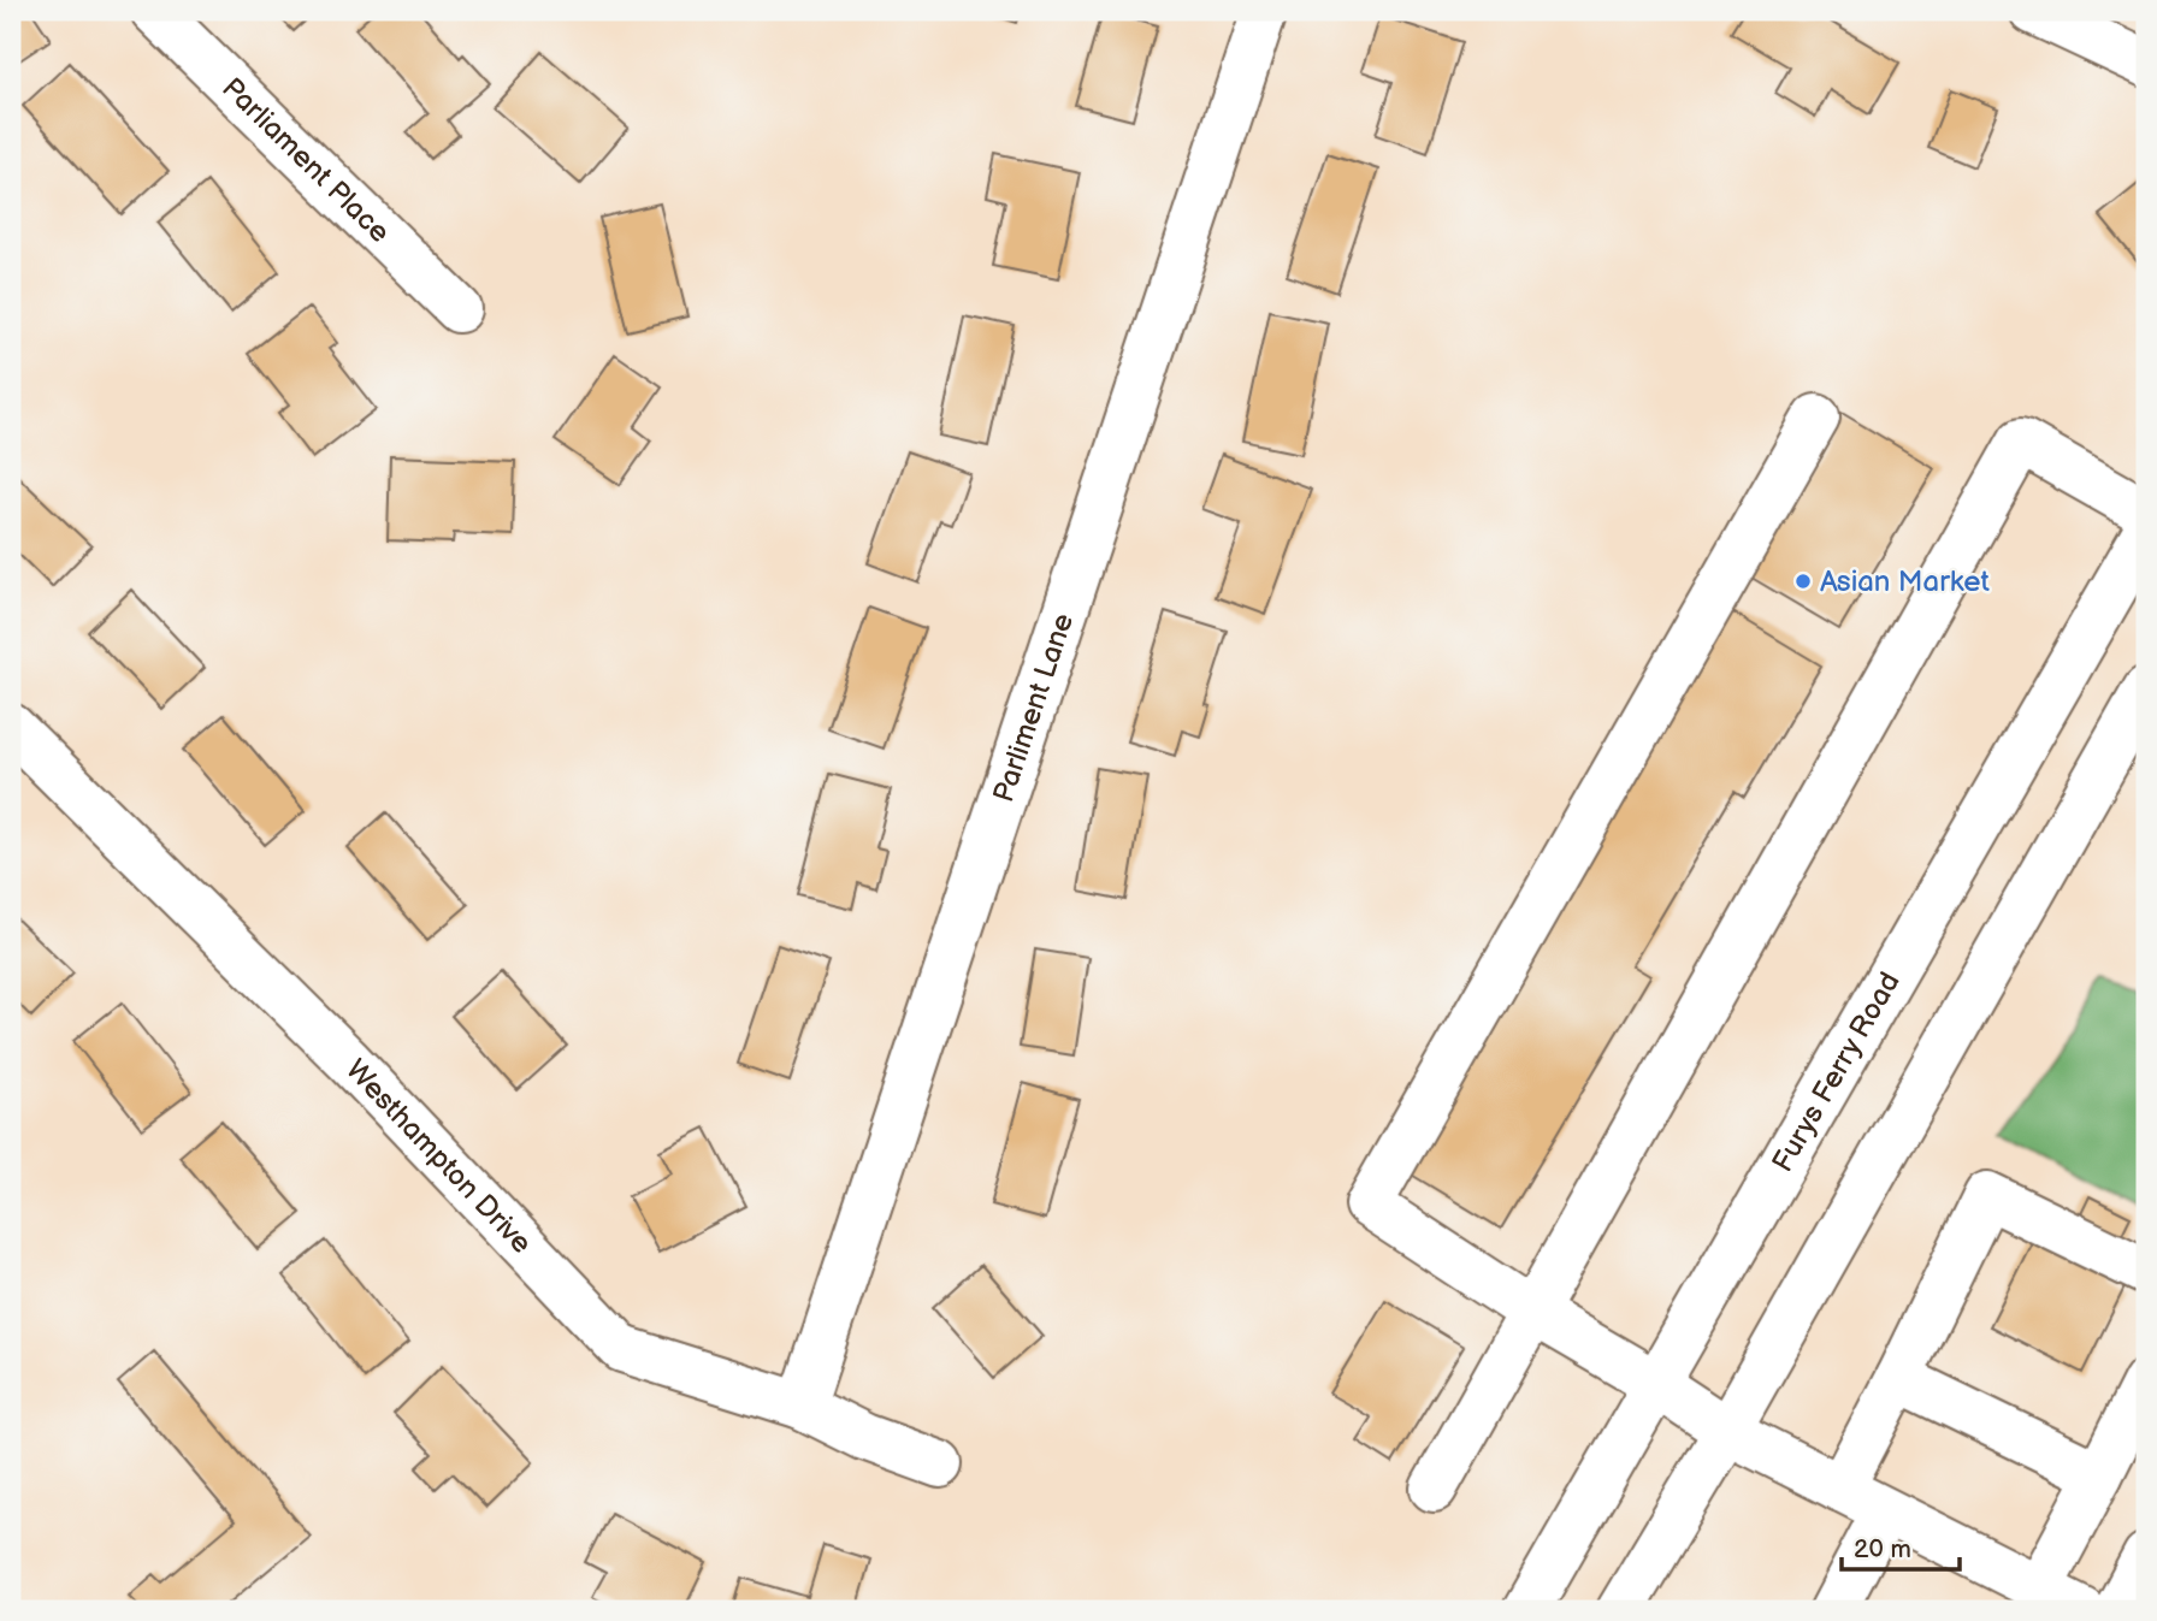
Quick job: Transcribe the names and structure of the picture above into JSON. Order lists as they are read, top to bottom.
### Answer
{
  "streets": {
    "street": [
      "Parliament Place",
      "Parliment Lane",
      "Furys Ferry Road",
      "Westhampton Drive"
    ]
  },
  "crossings": [
    ["Parliment Lane", "Westhampton Drive"]
  ],
  "places": ["Asian Market"],
  "scale_bar": "20 m"
}
